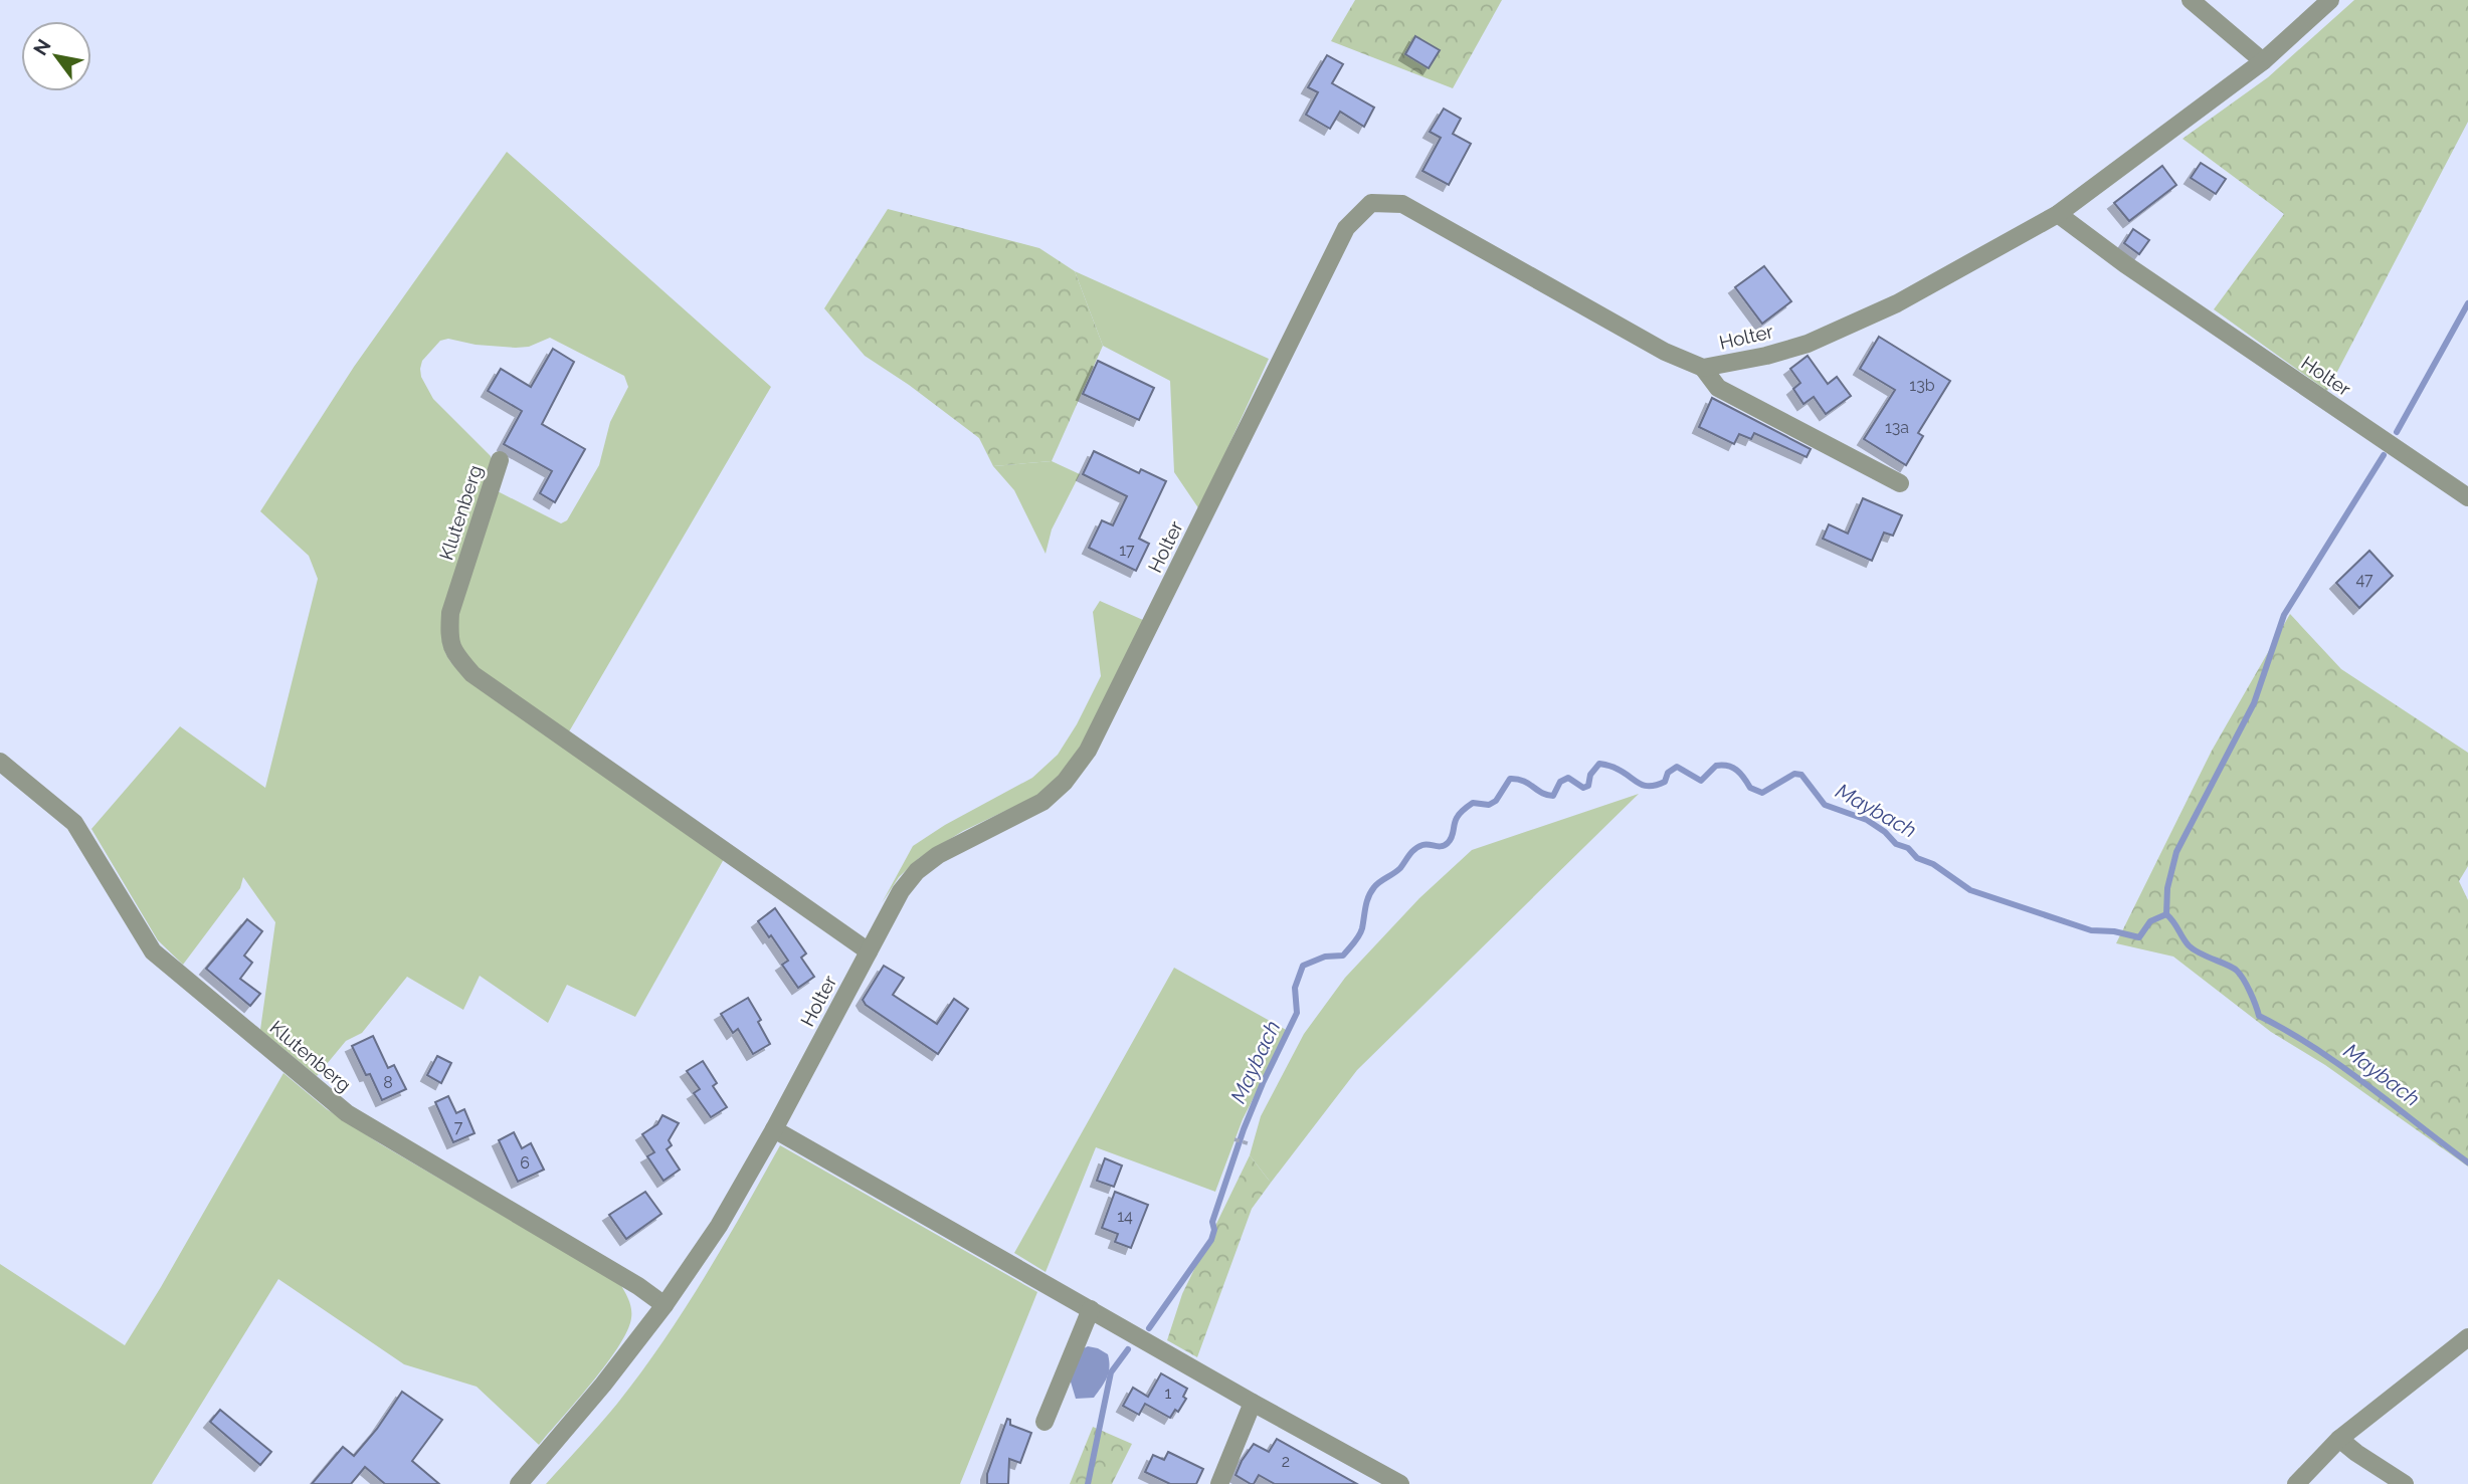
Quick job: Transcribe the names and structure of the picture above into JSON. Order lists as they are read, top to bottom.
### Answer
{
  "streets": {
    "street": ["Holter", "Klutenberg"]
  },
  "crossings": [
    ["Holter", "Klutenberg"]
  ],
  "water": ["Maybach"],
  "house_numbers": [
    "13b",
    "13a",
    "17",
    "47",
    "8",
    "7",
    "6",
    "14",
    "1",
    "2"
  ],
  "north": "top left"
}
